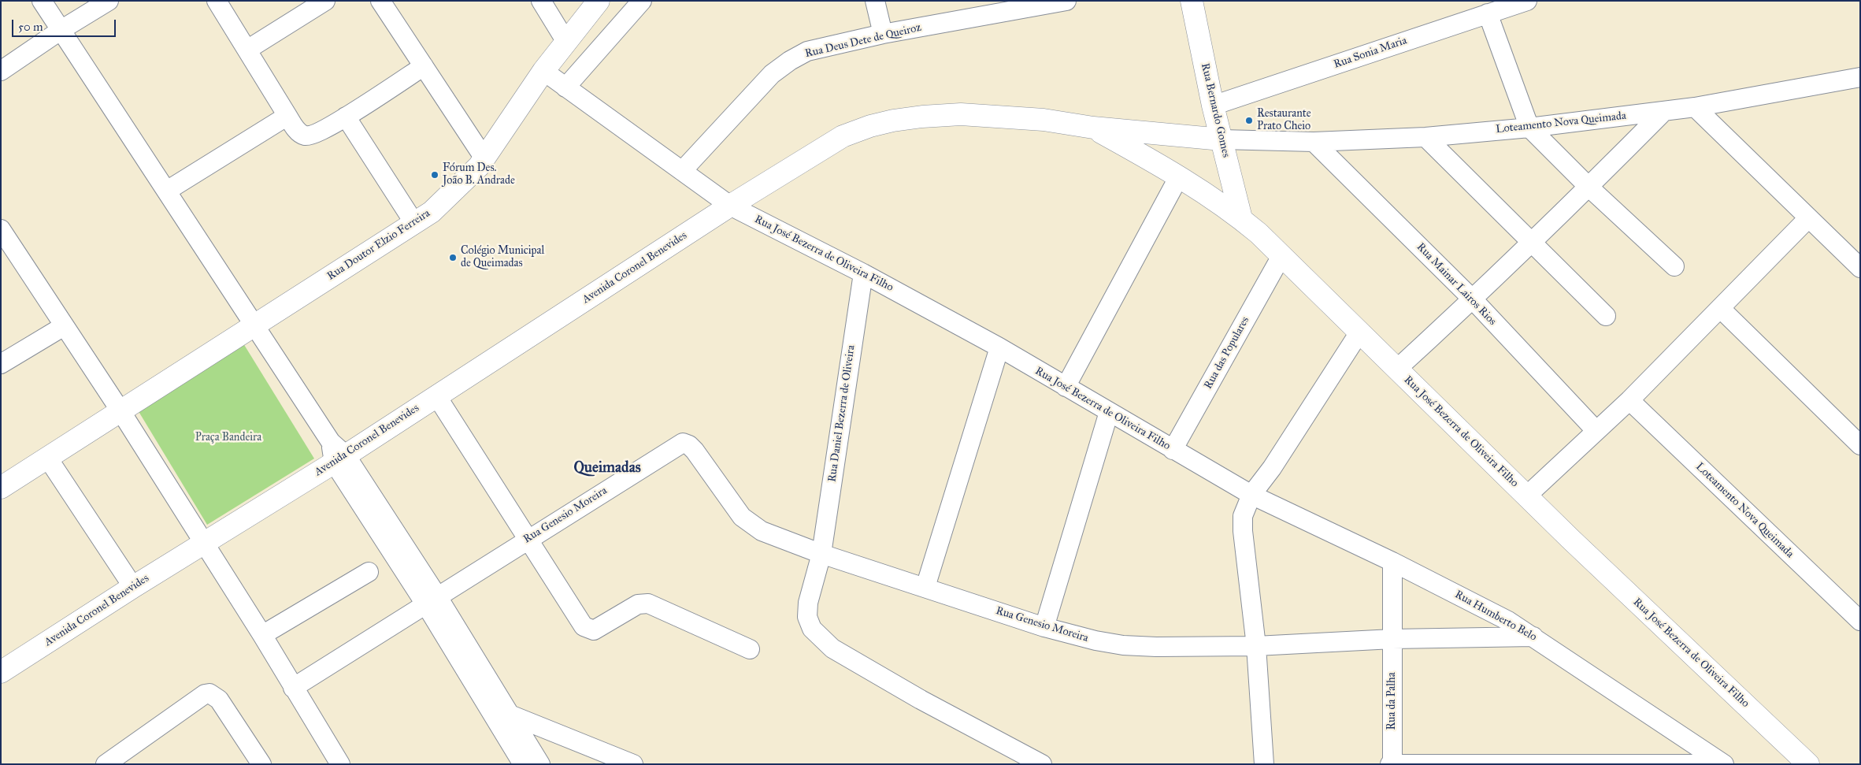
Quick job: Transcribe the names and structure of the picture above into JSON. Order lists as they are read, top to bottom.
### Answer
{
  "streets": {
    "main road": [
      "Rua Bernardo Gomes",
      "Rua Doutor Elzio Ferreira",
      "Rua José Bezerra de Oliveira Filho",
      "Avenida Coronel Benevides"
    ],
    "street": [
      "Rua Deus Dete de Queiroz",
      "Rua Sonia Maria",
      "Loteamento Nova Queimada",
      "Rua Mainar Lairos Rios",
      "Rua das Populares",
      "Rua Daniel Bezerra de Oliveira",
      "Rua Genesio Moreira",
      "Rua Humberto Belo",
      "Rua da Palha"
    ]
  },
  "crossings": [
    ["Rua Sonia Maria", "Rua Bernardo Gomes"],
    ["Rua Bernardo Gomes", "Loteamento Nova Queimada"],
    ["Rua Bernardo Gomes", "Rua José Bezerra de Oliveira Filho"],
    ["Loteamento Nova Queimada", "Rua José Bezerra de Oliveira Filho"],
    ["Loteamento Nova Queimada", "Rua Mainar Lairos Rios"],
    ["Rua José Bezerra de Oliveira Filho", "Avenida Coronel Benevides"],
    ["Rua José Bezerra de Oliveira Filho", "Rua das Populares"],
    ["Rua José Bezerra de Oliveira Filho", "Rua Daniel Bezerra de Oliveira"],
    ["Rua José Bezerra de Oliveira Filho", "Rua Humberto Belo"],
    ["Rua Daniel Bezerra de Oliveira", "Rua Genesio Moreira"]
  ],
  "districts": ["Queimadas"],
  "parks": ["Praça Bandeira"],
  "places": ["Restaurante Prato Cheio", "Fórum Des. João B. Andrade", "Colégio Municipal de Queimadas"],
  "scale_bar": "50 m"
}
